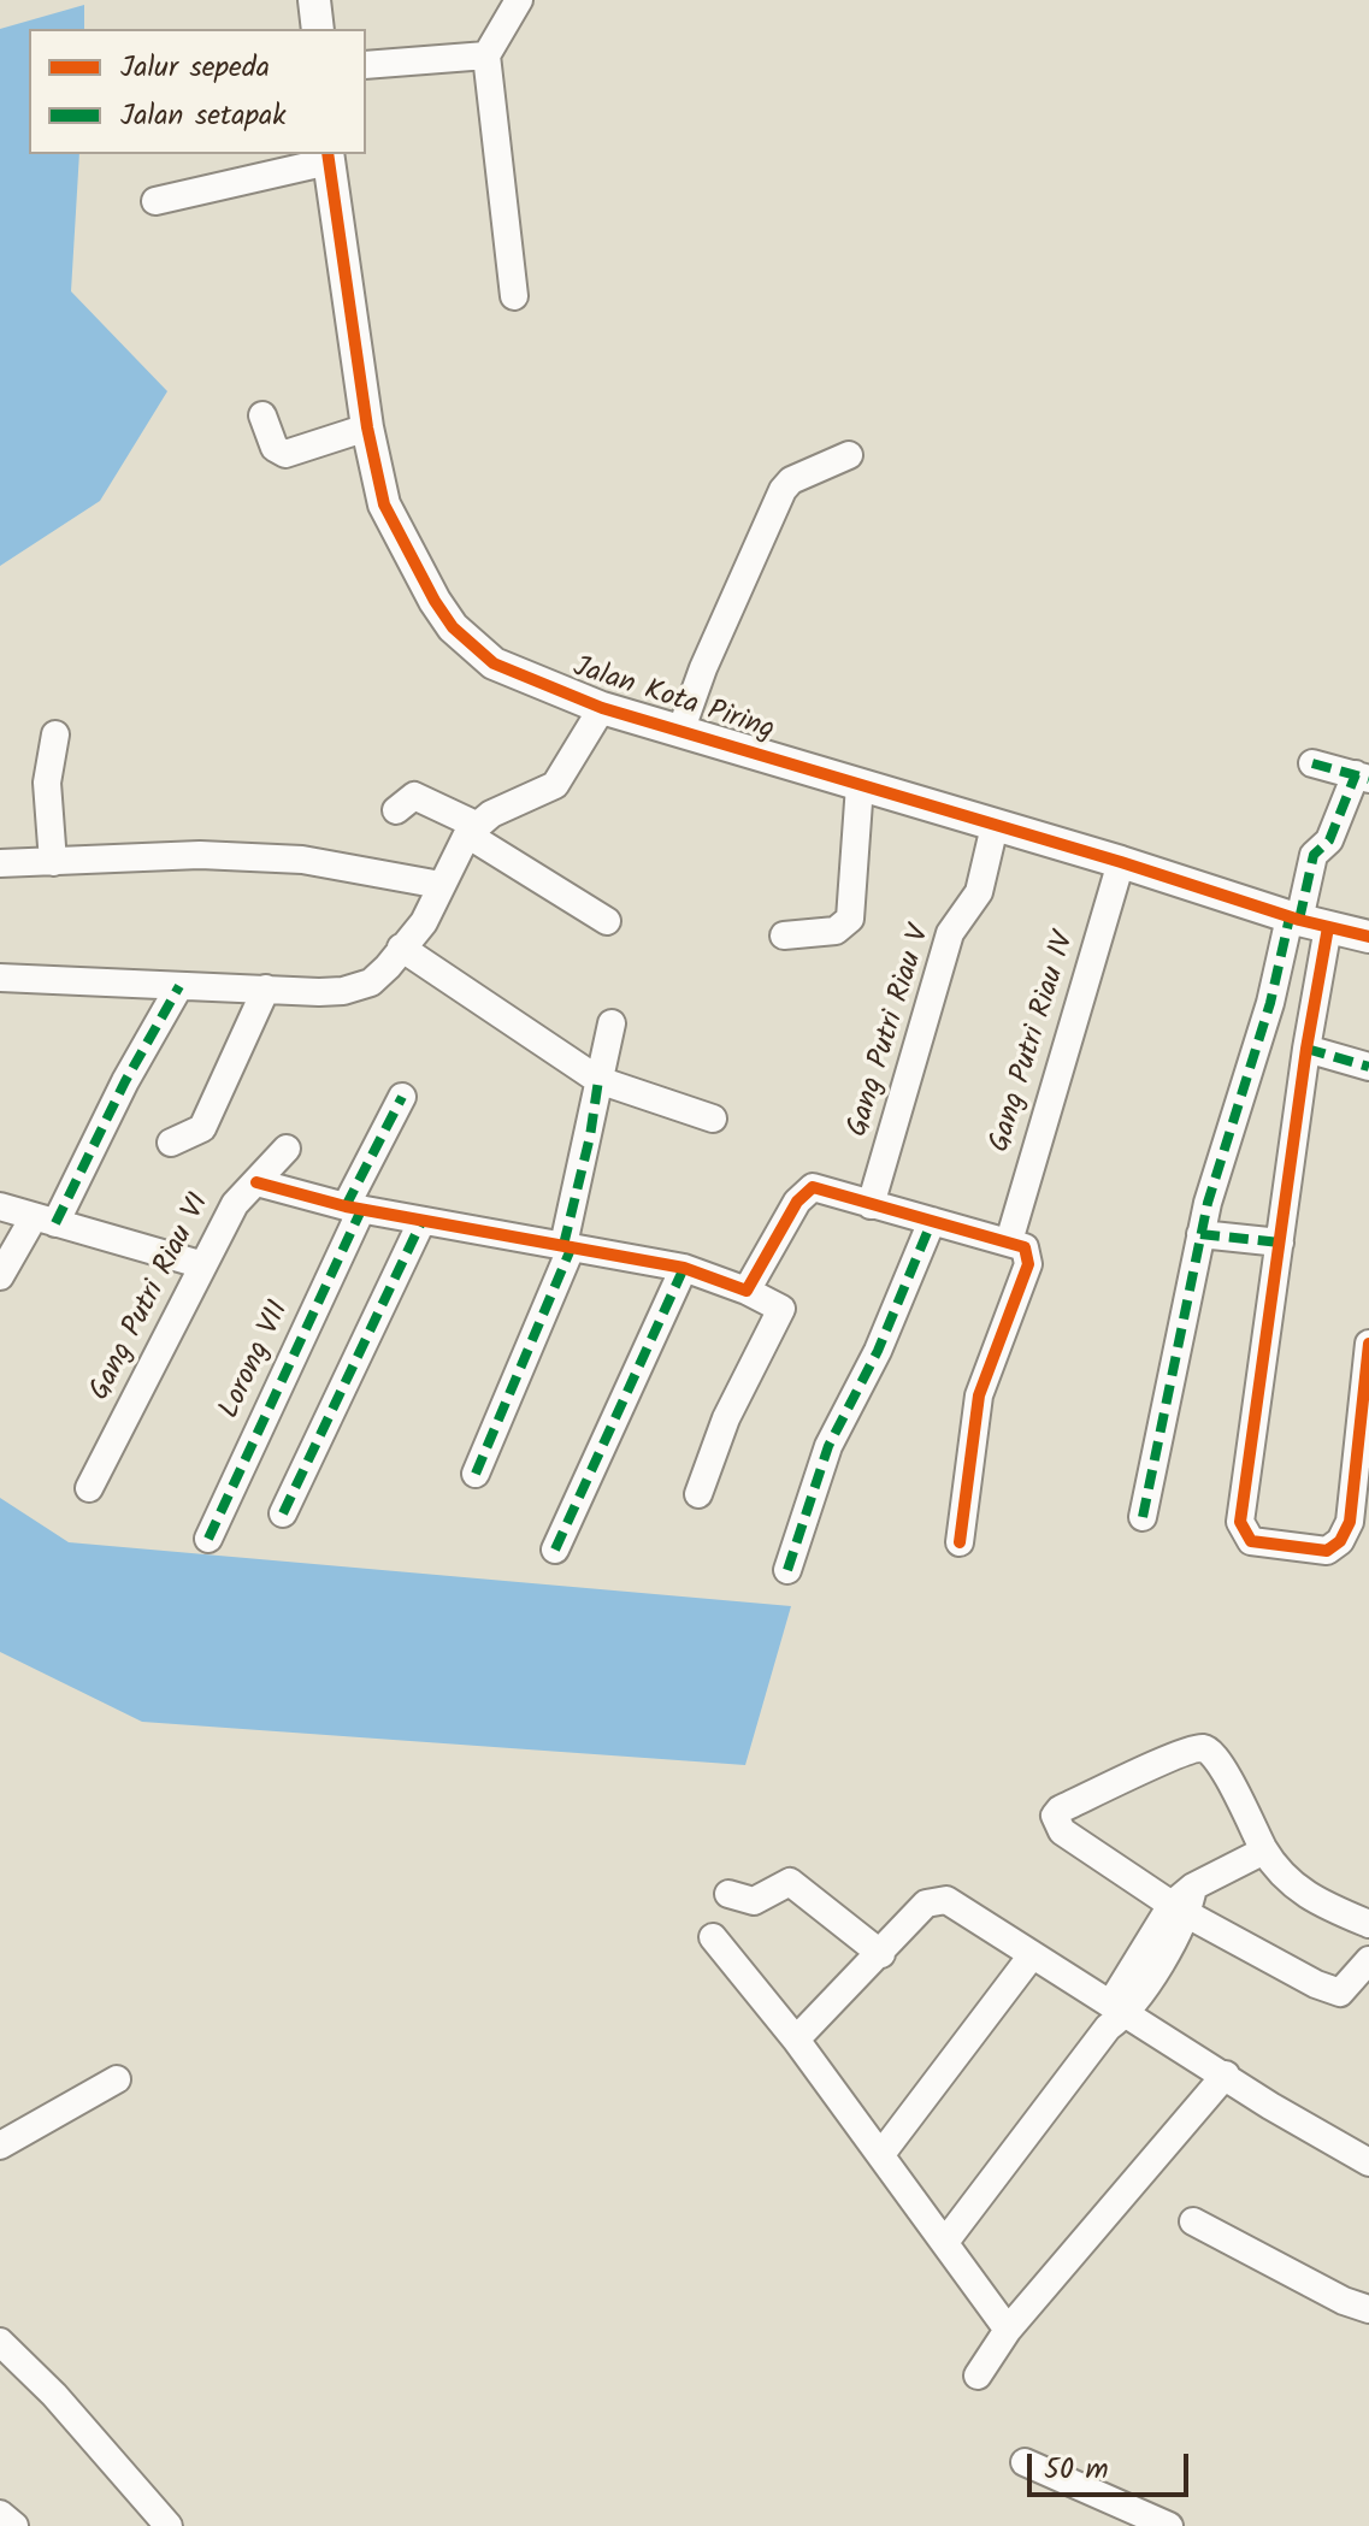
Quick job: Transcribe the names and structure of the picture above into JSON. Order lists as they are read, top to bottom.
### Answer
{
  "streets": {
    "street": [
      "Jalan Kota Piring",
      "Gang Putri Riau V",
      "Gang Putri Riau IV",
      "Gang Putri Riau VI",
      "Lorong VII"
    ]
  },
  "crossings": [
    ["Jalan Kota Piring", "Gang Putri Riau V"],
    ["Jalan Kota Piring", "Gang Putri Riau IV"]
  ],
  "legend": ["Jalur sepeda", "Jalan setapak"],
  "scale_bar": "50 m"
}
